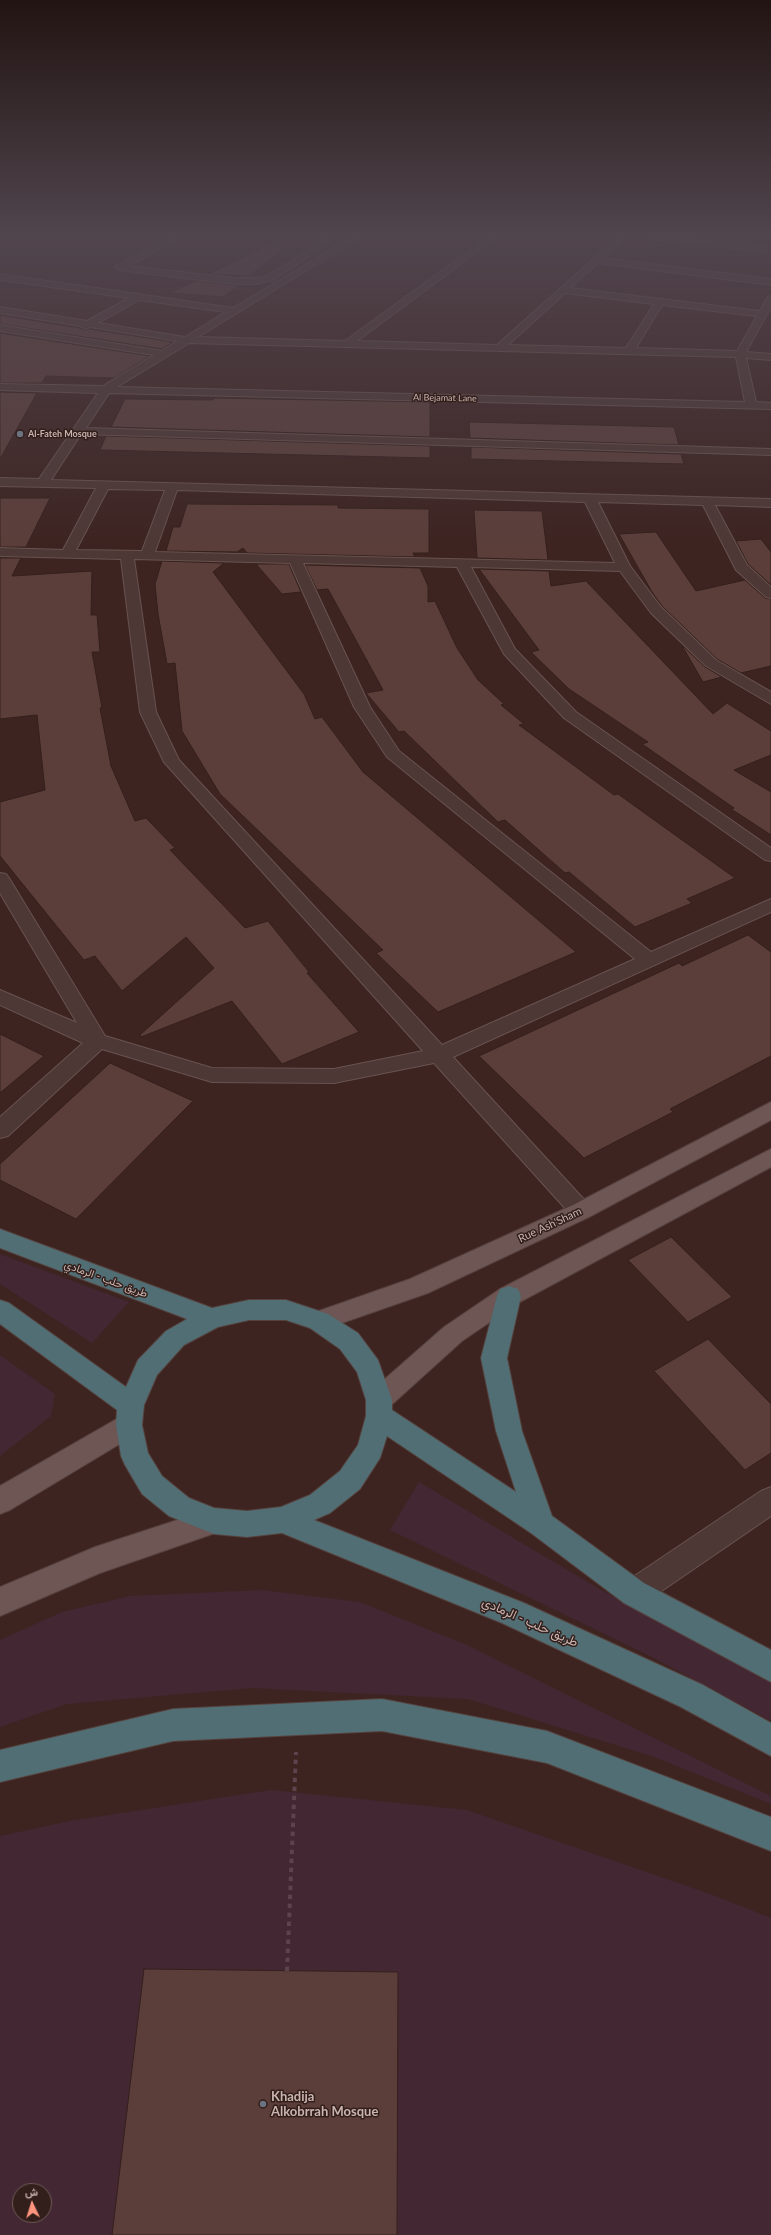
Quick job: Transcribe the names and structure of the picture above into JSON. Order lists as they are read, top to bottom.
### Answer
{
  "streets": {
    "highway": ["طريق حلب - الرمادي"],
    "main road": ["Rue Ash'Sham"],
    "street": ["Al Bejamat Lane"]
  },
  "places": ["Al-Fateh Mosque", "Khadija Alkobrrah Mosque"],
  "north": "top"
}
